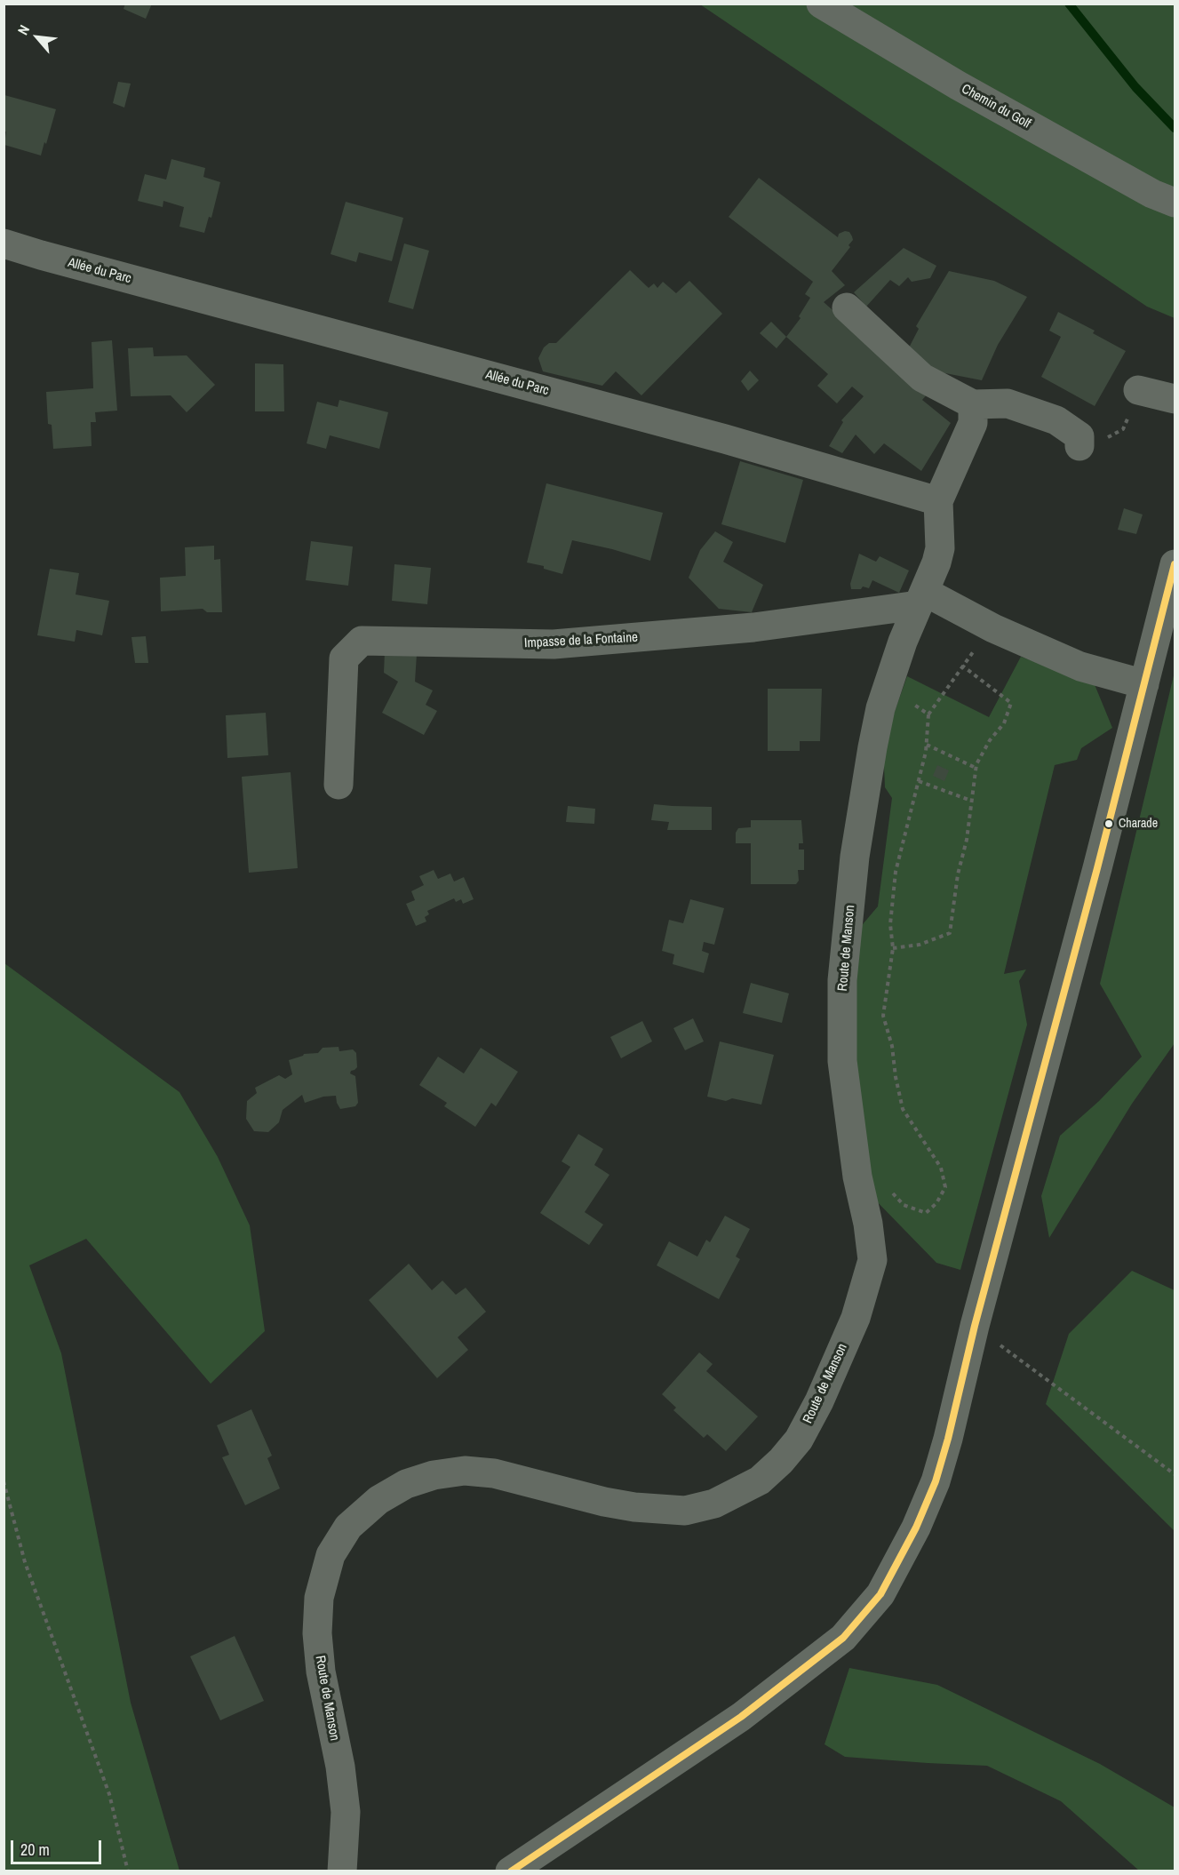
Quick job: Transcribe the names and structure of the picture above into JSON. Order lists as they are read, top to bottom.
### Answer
{
  "streets": {
    "street": [
      "Chemin du Golf",
      "Allée du Parc",
      "Impasse de la Fontaine",
      "Route de Manson"
    ]
  },
  "crossings": [
    ["Impasse de la Fontaine", "Route de Manson"]
  ],
  "places": ["Charade"],
  "scale_bar": "20 m",
  "north": "top left"
}
